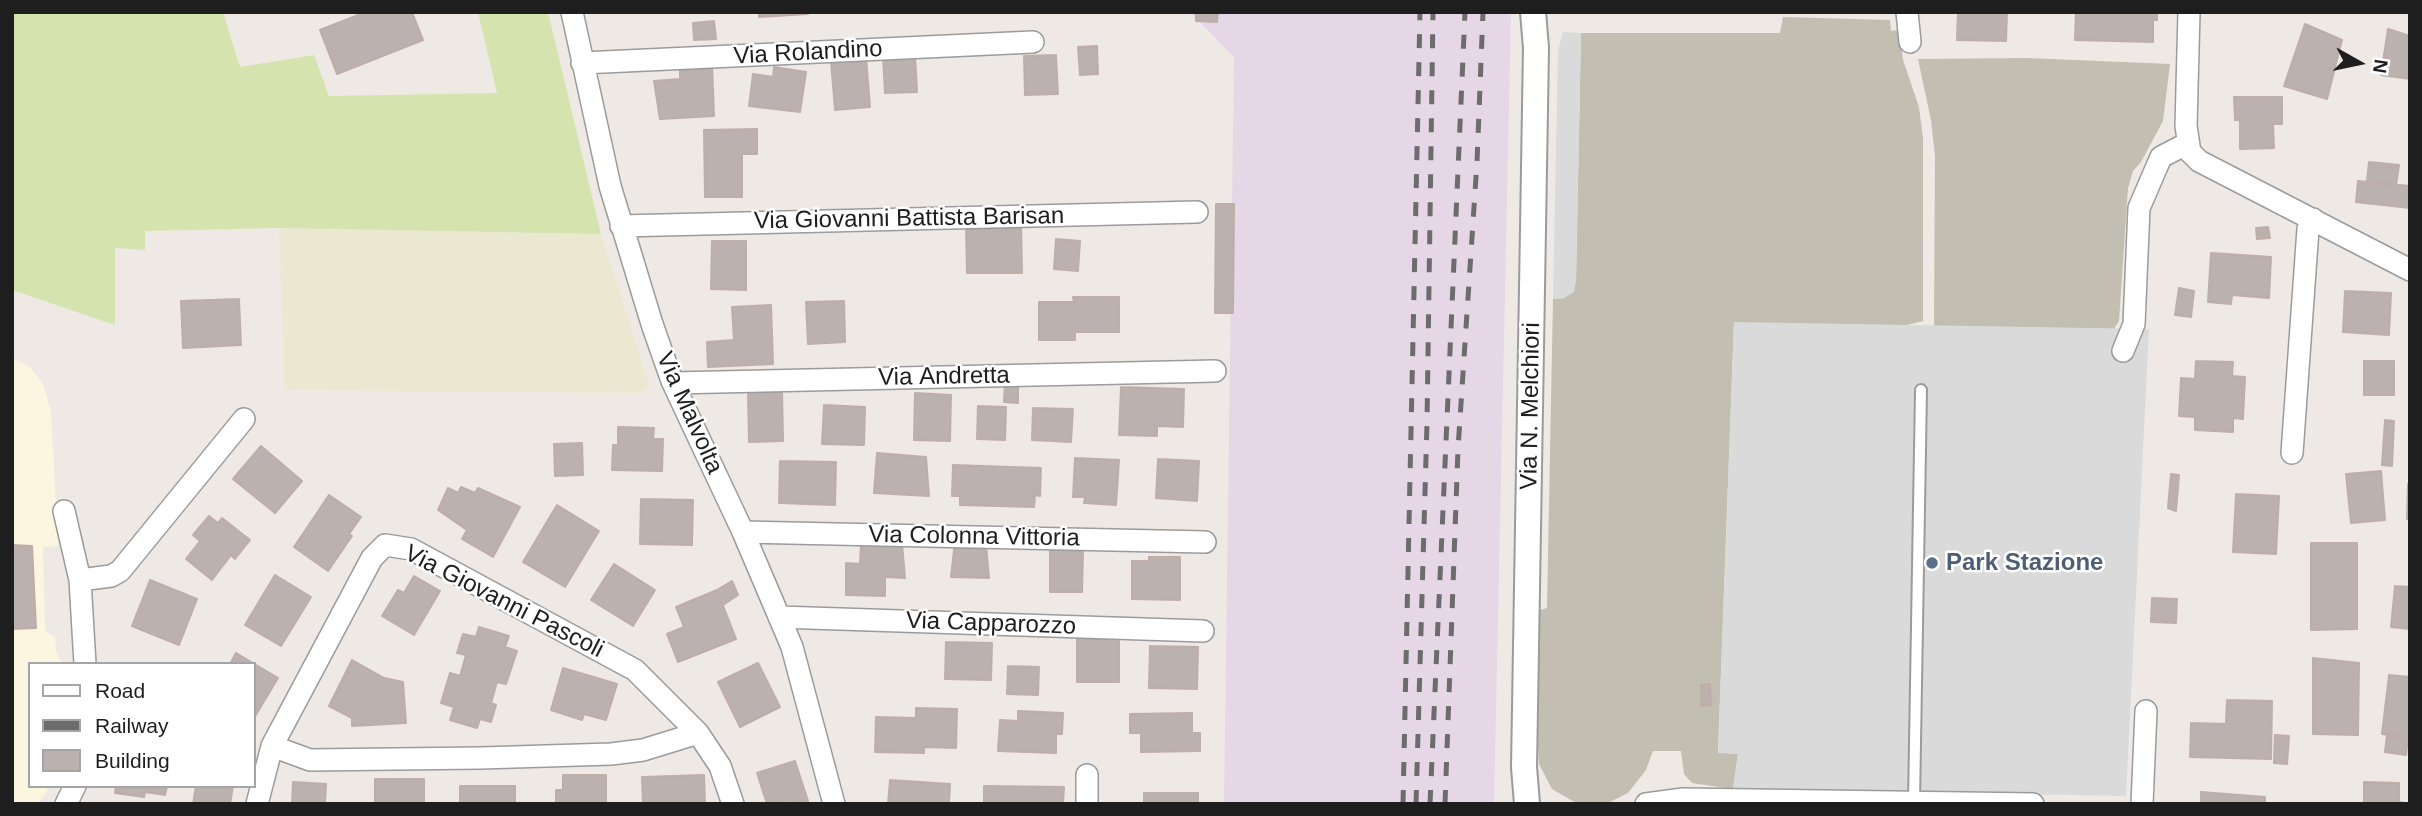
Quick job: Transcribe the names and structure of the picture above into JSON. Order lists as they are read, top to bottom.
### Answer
{
  "streets": {
    "street": [
      "Via Rolandino",
      "Via Giovanni Battista Barisan",
      "Via Andretta",
      "Via N. Melchiori",
      "Via Malvolta",
      "Via Colonna Vittoria",
      "Via Giovanni Pascoli",
      "Via Capparozzo"
    ]
  },
  "crossings": [
    ["Via Rolandino", "Via Malvolta"],
    ["Via Giovanni Battista Barisan", "Via Malvolta"],
    ["Via Andretta", "Via Malvolta"],
    ["Via Malvolta", "Via Colonna Vittoria"],
    ["Via Malvolta", "Via Capparozzo"]
  ],
  "places": ["Park Stazione"],
  "legend": ["Road", "Railway", "Building"],
  "north": "right"
}
